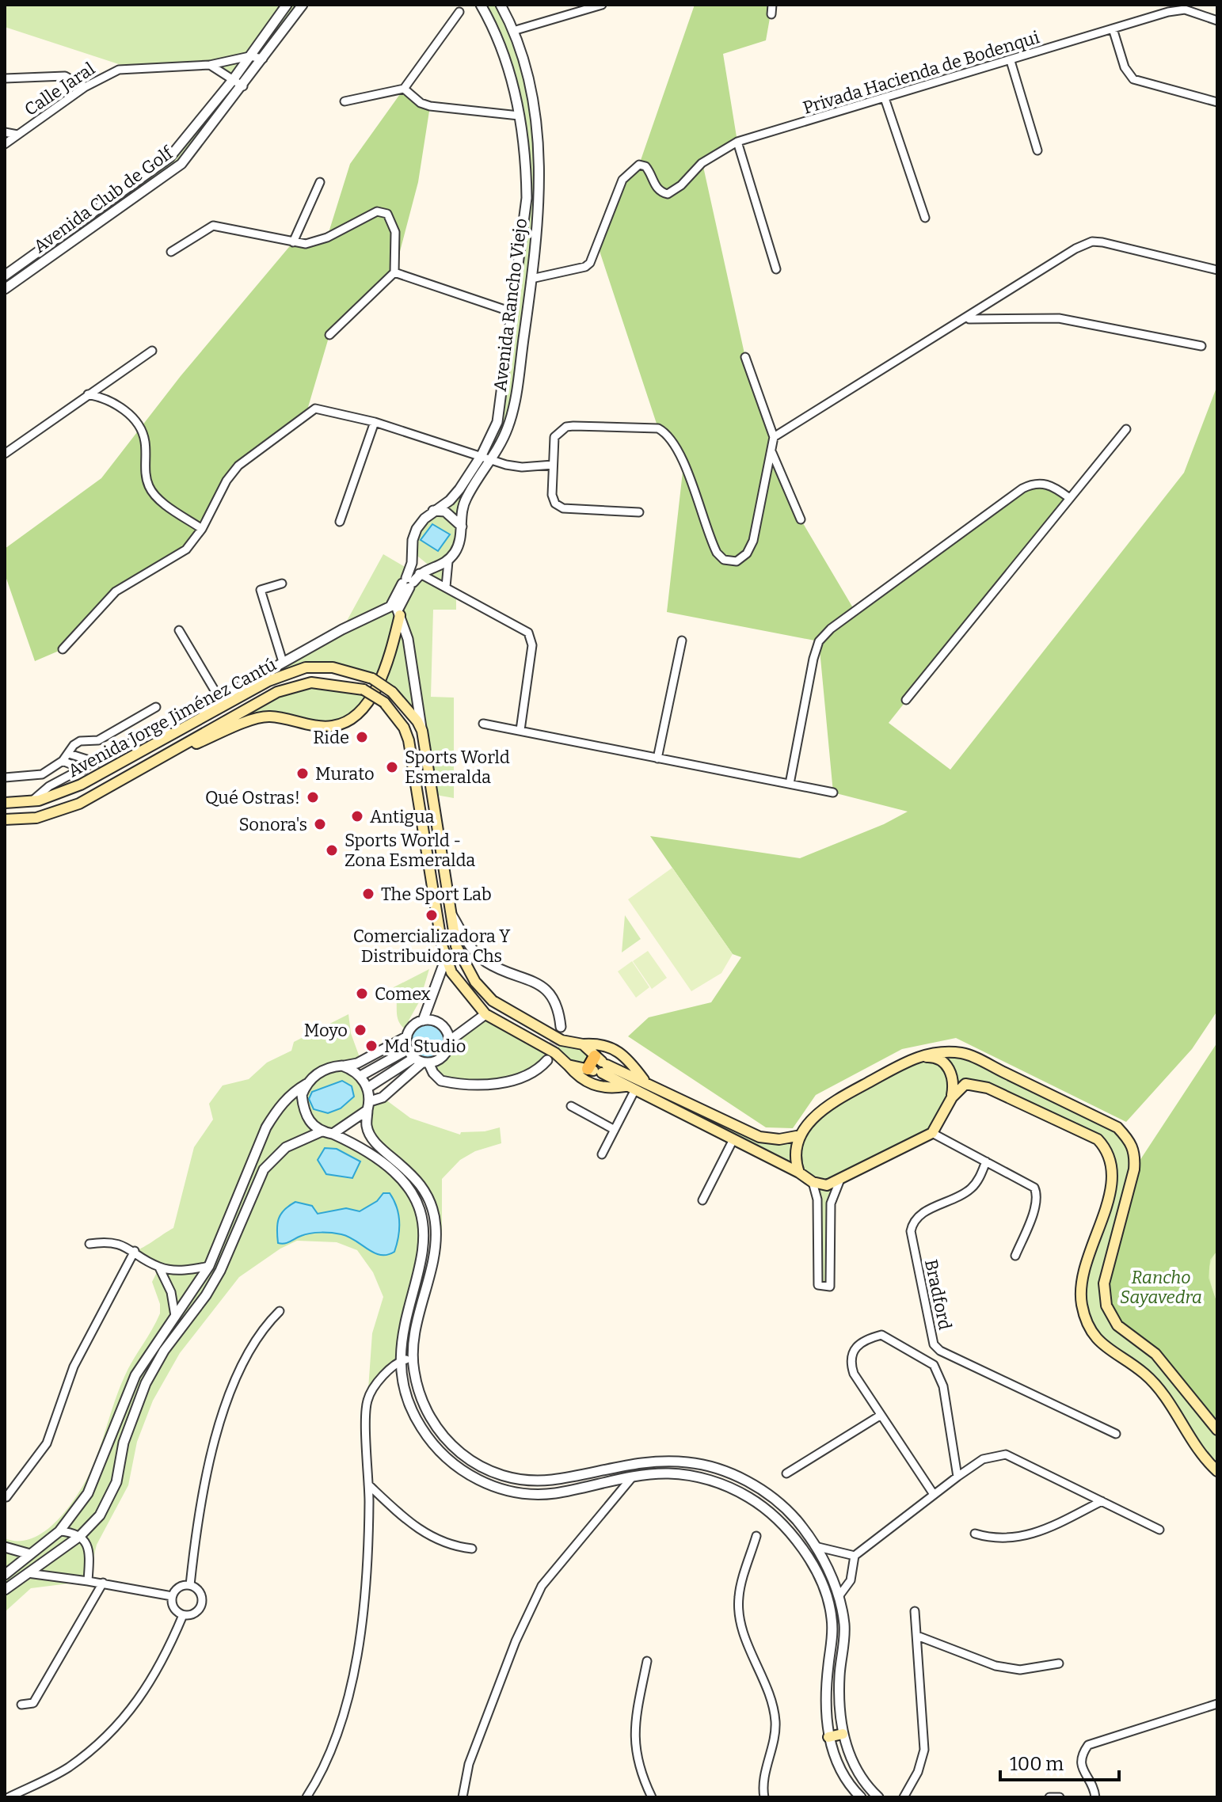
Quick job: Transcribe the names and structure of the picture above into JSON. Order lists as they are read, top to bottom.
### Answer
{
  "streets": {
    "main road": ["Avenida Jorge Jiménez Cantú"],
    "street": [
      "Privada Hacienda de Bodenqui",
      "Calle Jaral",
      "Avenida Club de Golf",
      "Avenida Rancho Viejo",
      "Bradford"
    ]
  },
  "crossings": [
    ["Privada Hacienda de Bodenqui", "Avenida Rancho Viejo"],
    ["Calle Jaral", "Avenida Club de Golf"]
  ],
  "parks": ["Rancho Sayavedra"],
  "places": [
    "Ride",
    "Sports World Esmeralda",
    "Murato",
    "Qué Ostras!",
    "Antigua",
    "Sonora's",
    "Sports World - Zona Esmeralda",
    "The Sport Lab",
    "Comercializadora Y Distribuidora Chs",
    "Comex",
    "Moyo",
    "Md Studio"
  ],
  "scale_bar": "100 m"
}
